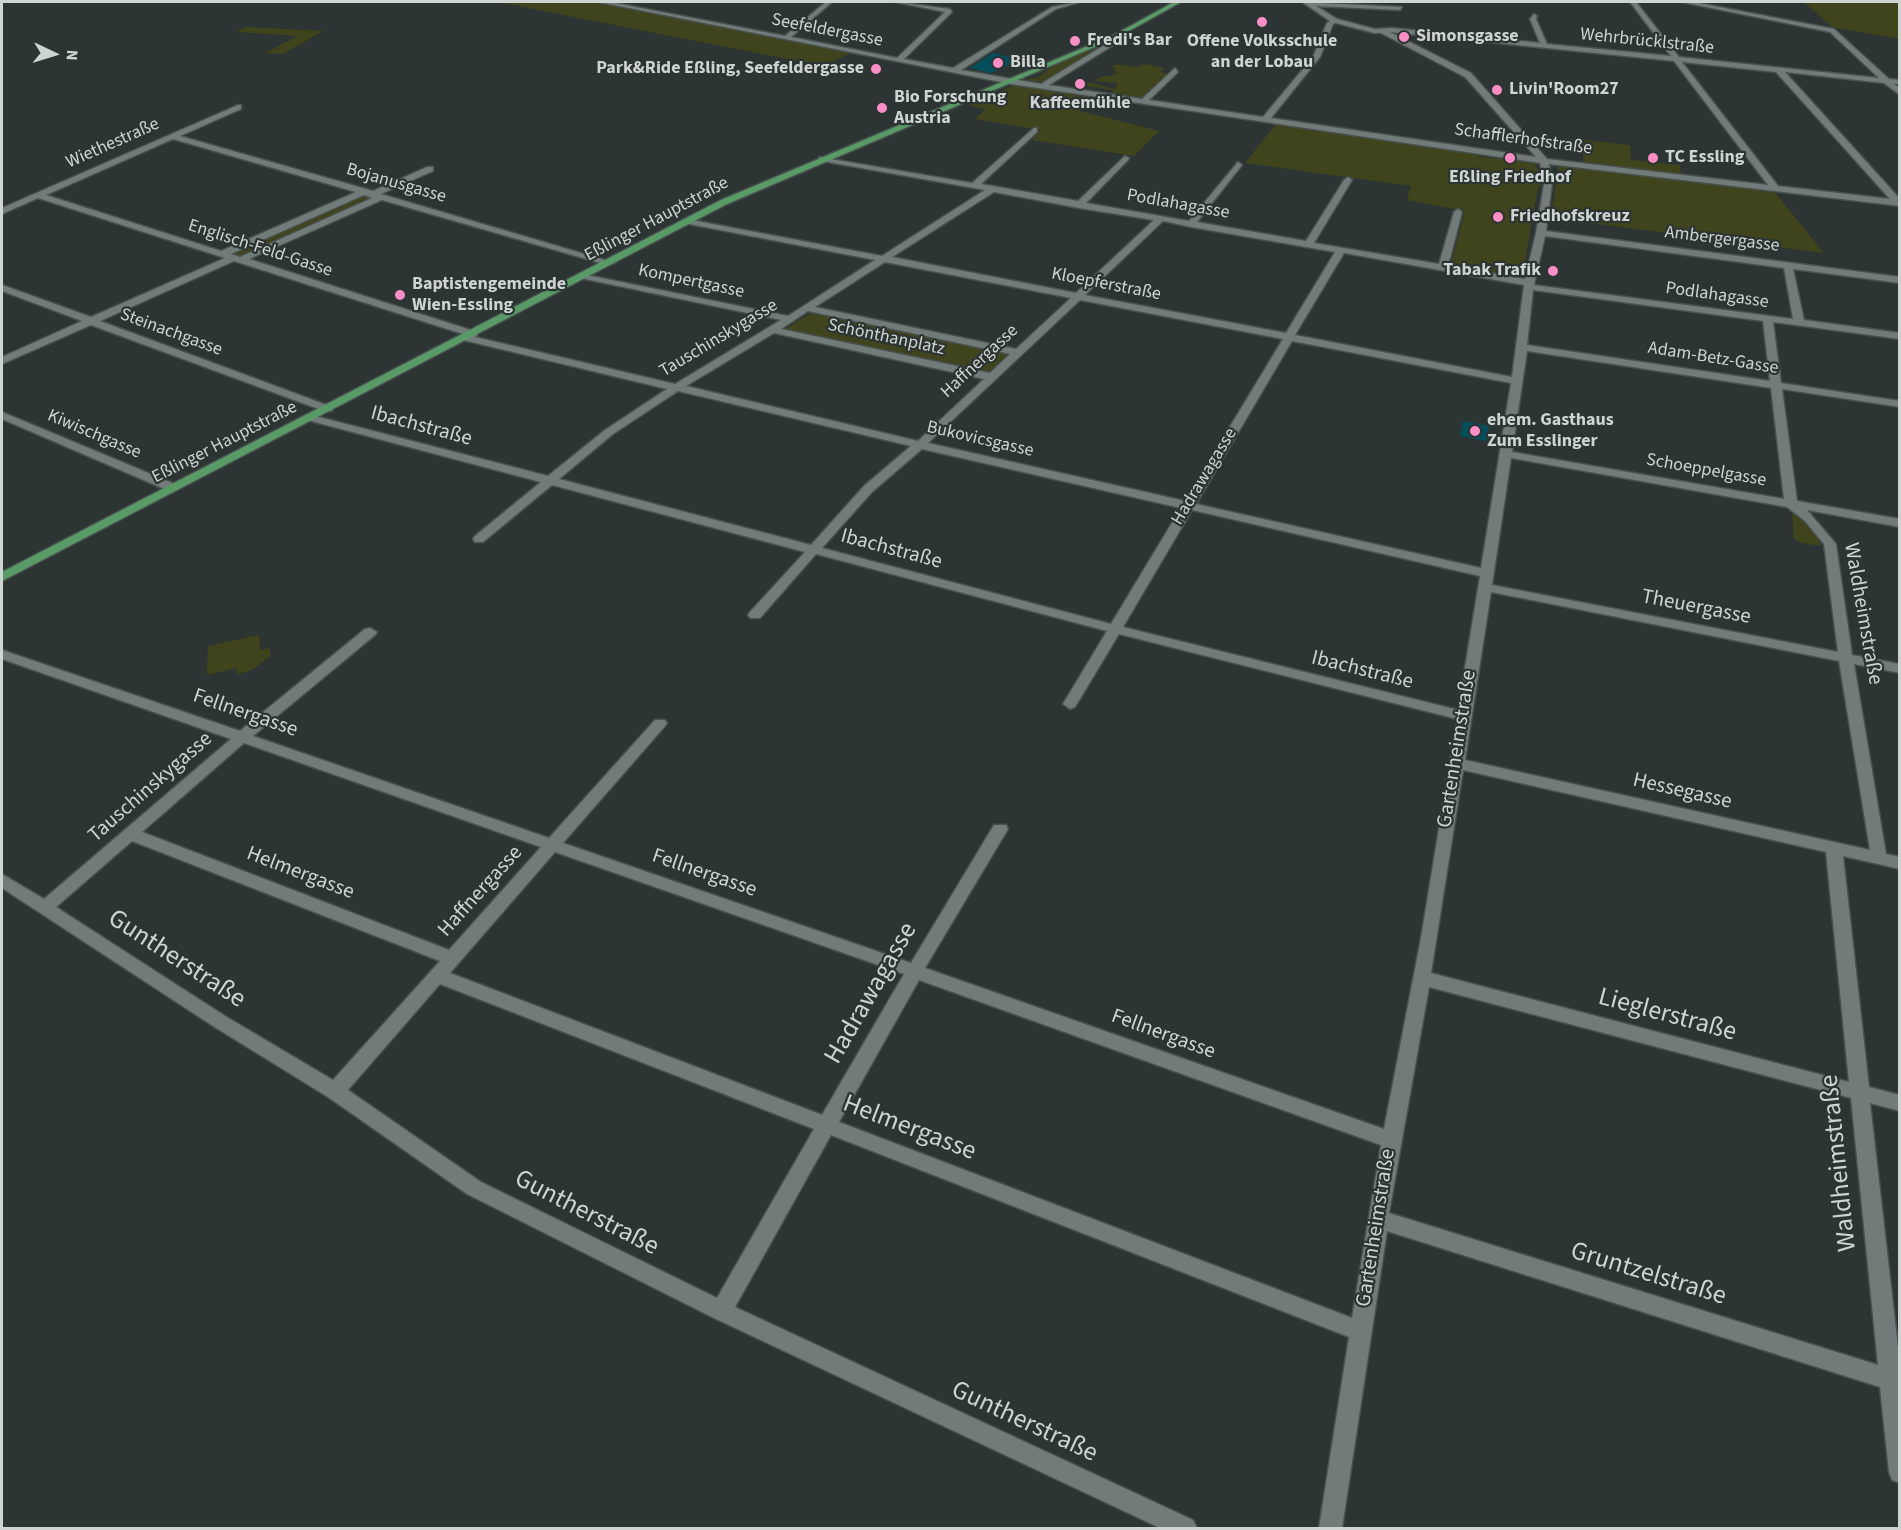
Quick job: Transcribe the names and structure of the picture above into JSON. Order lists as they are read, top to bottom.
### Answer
{
  "streets": {
    "main road": ["Eßlinger Hauptstraße"],
    "street": [
      "Seefeldergasse",
      "Wehrbrücklstraße",
      "Schafflerhofstraße",
      "Wiethestraße",
      "Bojanusgasse",
      "Podlahagasse",
      "Ambergergasse",
      "Englisch-Feld-Gasse",
      "Kompertgasse",
      "Kloepferstraße",
      "Steinachgasse",
      "Schönthanplatz",
      "Tauschinskygasse",
      "Adam-Betz-Gasse",
      "Haffnergasse",
      "Ibachstraße",
      "Kiwischgasse",
      "Bukovicsgasse",
      "Schoeppelgasse",
      "Hadrawagasse",
      "Theuergasse",
      "Waldheimstraße",
      "Fellnergasse",
      "Gartenheimstraße",
      "Hessegasse",
      "Helmergasse",
      "Guntherstraße",
      "Lieglerstraße",
      "Gruntzelstraße"
    ]
  },
  "crossings": [
    ["Seefeldergasse", "Schafflerhofstraße"],
    ["Seefeldergasse", "Eßlinger Hauptstraße"],
    ["Schafflerhofstraße", "Eßlinger Hauptstraße"],
    ["Schafflerhofstraße", "Gartenheimstraße"],
    ["Wiethestraße", "Bojanusgasse"],
    ["Wiethestraße", "Englisch-Feld-Gasse"],
    ["Bojanusgasse", "Eßlinger Hauptstraße"],
    ["Podlahagasse", "Eßlinger Hauptstraße"],
    ["Podlahagasse", "Tauschinskygasse"],
    ["Podlahagasse", "Haffnergasse"],
    ["Podlahagasse", "Hadrawagasse"],
    ["Podlahagasse", "Gartenheimstraße"],
    ["Eßlinger Hauptstraße", "Englisch-Feld-Gasse"],
    ["Eßlinger Hauptstraße", "Kompertgasse"],
    ["Eßlinger Hauptstraße", "Kloepferstraße"],
    ["Eßlinger Hauptstraße", "Steinachgasse"],
    ["Eßlinger Hauptstraße", "Ibachstraße"],
    ["Eßlinger Hauptstraße", "Kiwischgasse"],
    ["Eßlinger Hauptstraße", "Bukovicsgasse"],
    ["Ambergergasse", "Gartenheimstraße"],
    ["Englisch-Feld-Gasse", "Bukovicsgasse"],
    ["Kompertgasse", "Tauschinskygasse"],
    ["Kloepferstraße", "Tauschinskygasse"],
    ["Kloepferstraße", "Haffnergasse"],
    ["Kloepferstraße", "Hadrawagasse"],
    ["Kloepferstraße", "Gartenheimstraße"],
    ["Schönthanplatz", "Tauschinskygasse"],
    ["Schönthanplatz", "Haffnergasse"],
    ["Tauschinskygasse", "Ibachstraße"],
    ["Tauschinskygasse", "Bukovicsgasse"],
    ["Tauschinskygasse", "Fellnergasse"],
    ["Tauschinskygasse", "Helmergasse"],
    ["Tauschinskygasse", "Guntherstraße"],
    ["Adam-Betz-Gasse", "Gartenheimstraße"],
    ["Haffnergasse", "Ibachstraße"],
    ["Haffnergasse", "Bukovicsgasse"],
    ["Haffnergasse", "Fellnergasse"],
    ["Haffnergasse", "Helmergasse"],
    ["Haffnergasse", "Guntherstraße"],
    ["Ibachstraße", "Hadrawagasse"],
    ["Ibachstraße", "Gartenheimstraße"],
    ["Bukovicsgasse", "Hadrawagasse"],
    ["Bukovicsgasse", "Gartenheimstraße"],
    ["Schoeppelgasse", "Waldheimstraße"],
    ["Schoeppelgasse", "Gartenheimstraße"],
    ["Hadrawagasse", "Fellnergasse"],
    ["Hadrawagasse", "Helmergasse"],
    ["Hadrawagasse", "Guntherstraße"],
    ["Theuergasse", "Waldheimstraße"],
    ["Theuergasse", "Gartenheimstraße"],
    ["Waldheimstraße", "Hessegasse"],
    ["Waldheimstraße", "Lieglerstraße"],
    ["Waldheimstraße", "Gruntzelstraße"],
    ["Fellnergasse", "Gartenheimstraße"],
    ["Gartenheimstraße", "Hessegasse"],
    ["Gartenheimstraße", "Helmergasse"],
    ["Gartenheimstraße", "Lieglerstraße"],
    ["Gartenheimstraße", "Gruntzelstraße"]
  ],
  "places": [
    "Offene Volksschule an der Lobau",
    "Simonsgasse",
    "Fredi's Bar",
    "Billa",
    "Park&Ride Eßling, Seefeldergasse",
    "Kaffeemühle",
    "Livin'Room27",
    "Bio Forschung Austria",
    "Eßling Friedhof",
    "TC Essling",
    "Friedhofskreuz",
    "Tabak Trafik",
    "Baptistengemeinde Wien-Essling",
    "ehem. Gasthaus Zum Esslinger"
  ],
  "north": "right"
}
